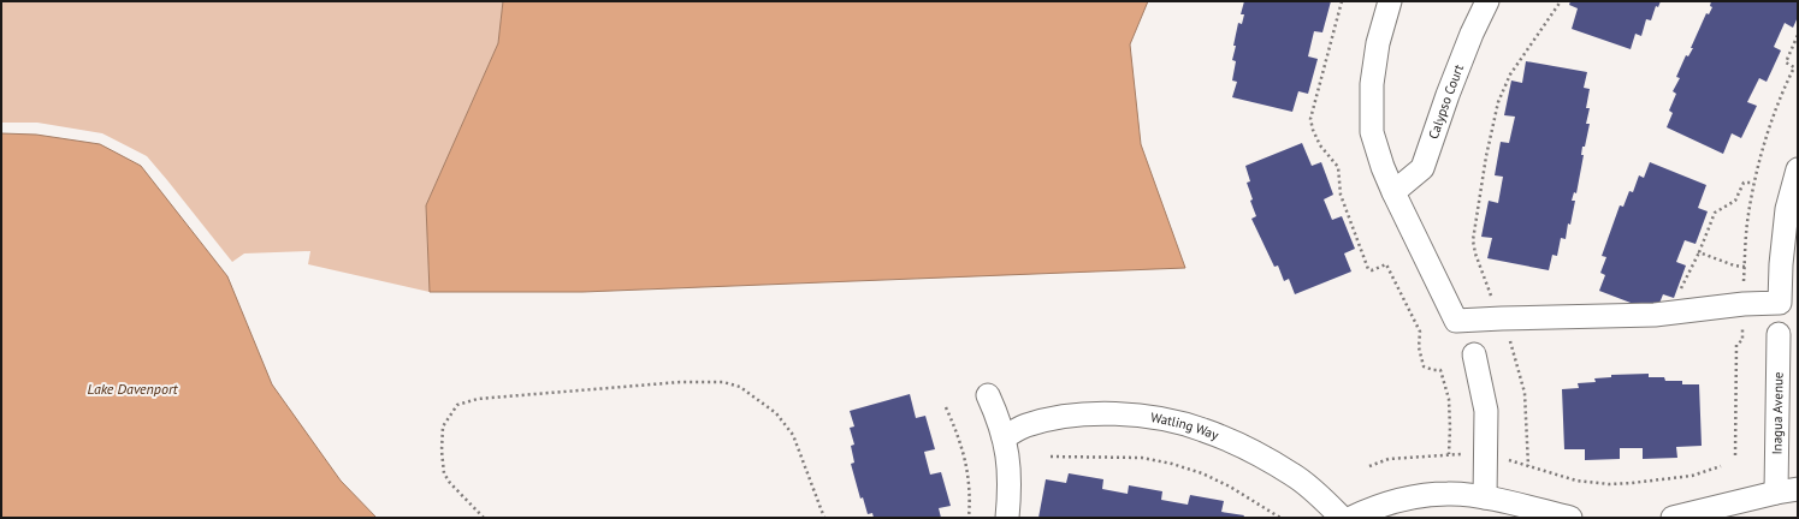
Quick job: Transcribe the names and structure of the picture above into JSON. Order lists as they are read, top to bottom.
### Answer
{
  "streets": {
    "street": ["Calypso Court", "Inagua Avenue", "Watling Way"]
  },
  "water": ["Lake Davenport"]
}
